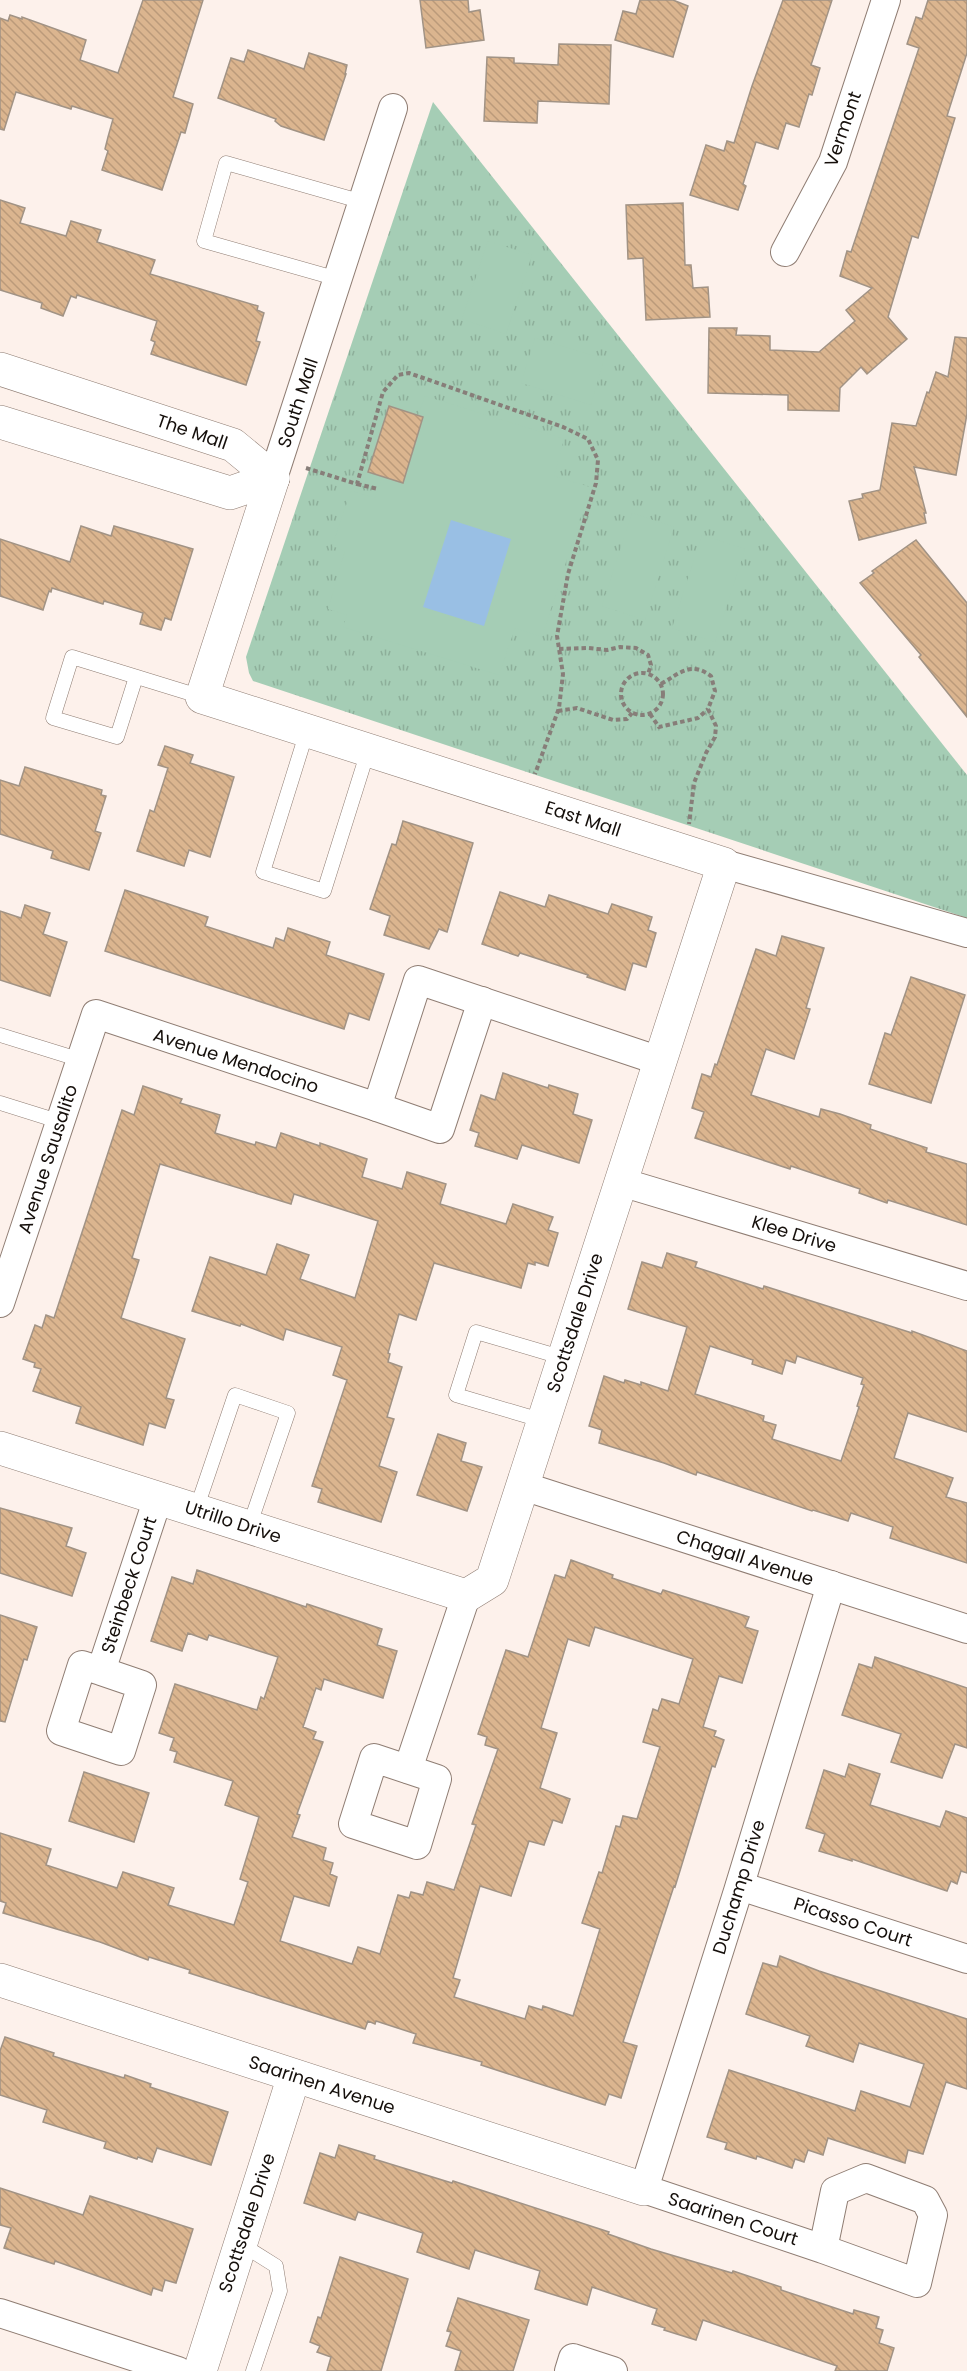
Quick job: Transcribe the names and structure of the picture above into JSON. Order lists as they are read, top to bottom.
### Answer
{
  "streets": {
    "street": [
      "Vermont",
      "South Mall",
      "The Mall",
      "East Mall",
      "Avenue Mendocino",
      "Avenue Sausalito",
      "Klee Drive",
      "Scottsdale Drive",
      "Utrillo Drive",
      "Chagall Avenue",
      "Steinbeck Court",
      "Duchamp Drive",
      "Picasso Court",
      "Saarinen Avenue",
      "Saarinen Court"
    ]
  },
  "crossings": [
    ["South Mall", "The Mall"],
    ["South Mall", "East Mall"],
    ["East Mall", "Scottsdale Drive"],
    ["Avenue Mendocino", "Avenue Sausalito"],
    ["Klee Drive", "Scottsdale Drive"],
    ["Scottsdale Drive", "Utrillo Drive"],
    ["Scottsdale Drive", "Chagall Avenue"],
    ["Scottsdale Drive", "Saarinen Avenue"],
    ["Utrillo Drive", "Steinbeck Court"],
    ["Chagall Avenue", "Duchamp Drive"],
    ["Duchamp Drive", "Picasso Court"],
    ["Duchamp Drive", "Saarinen Avenue"],
    ["Duchamp Drive", "Saarinen Court"],
    ["Saarinen Avenue", "Saarinen Court"]
  ]
}
